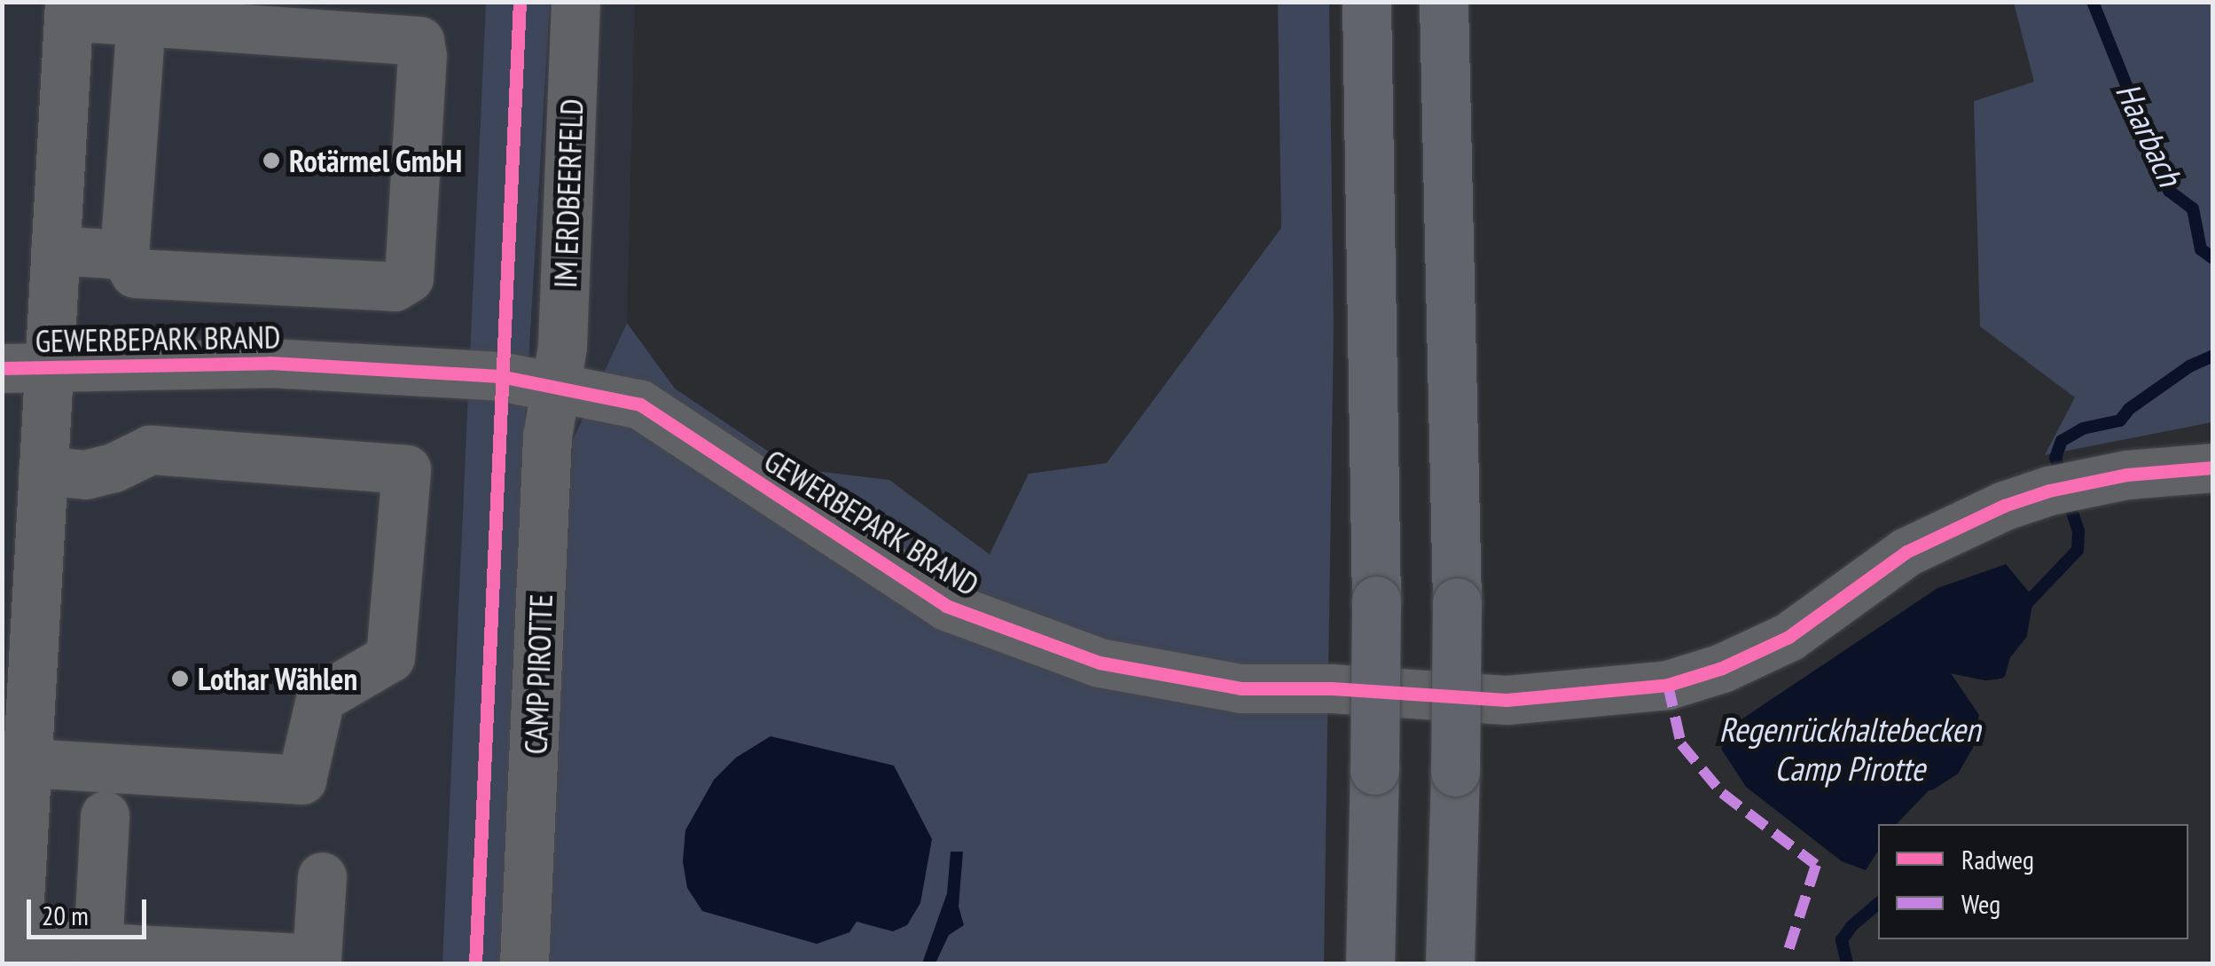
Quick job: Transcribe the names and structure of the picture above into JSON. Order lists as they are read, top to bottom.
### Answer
{
  "streets": {
    "street": ["IM ERDBEERFELD", "GEWERBEPARK BRAND", "CAMP PIROTTE"]
  },
  "crossings": [
    ["IM ERDBEERFELD", "GEWERBEPARK BRAND"],
    ["IM ERDBEERFELD", "CAMP PIROTTE"],
    ["GEWERBEPARK BRAND", "CAMP PIROTTE"]
  ],
  "water": ["Haarbach", "Regenrückhaltebecken Camp Pirotte"],
  "places": ["Rotärmel GmbH", "Lothar Wählen"],
  "legend": ["Radweg", "Weg"],
  "scale_bar": "20 m"
}
